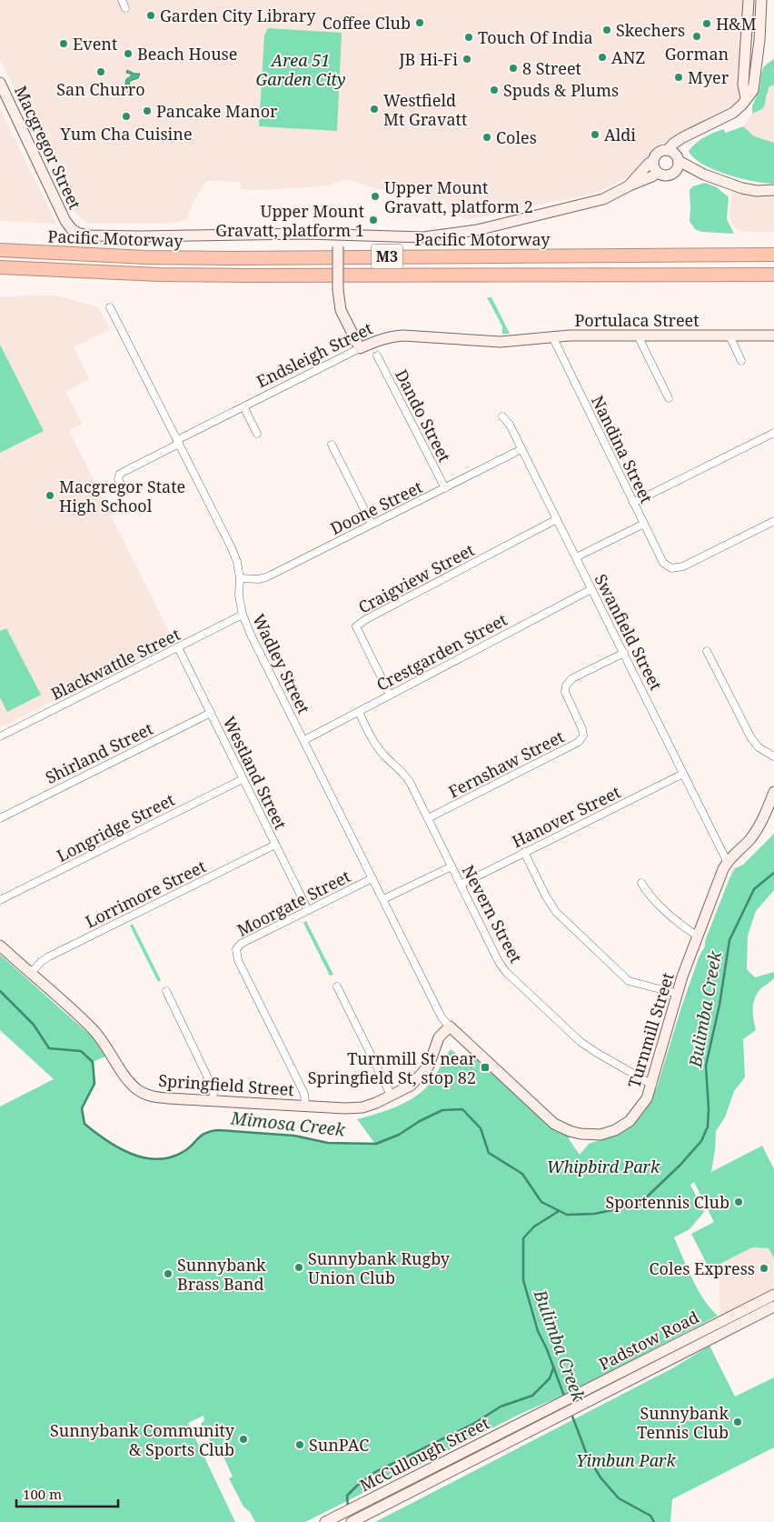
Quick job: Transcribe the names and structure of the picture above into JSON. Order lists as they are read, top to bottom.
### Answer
{
  "streets": {
    "highway": ["Pacific Motorway", "M3"],
    "street": [
      "Macgregor Street",
      "Portulaca Street",
      "Endsleigh Street",
      "Dando Street",
      "Nandina Street",
      "Doone Street",
      "Craigview Street",
      "Swanfield Street",
      "Crestgarden Street",
      "Blackwattle Street",
      "Wadley Street",
      "Shirland Street",
      "Fernshaw Street",
      "Westland Street",
      "Hanover Street",
      "Longridge Street",
      "Lorrimore Street",
      "Moorgate Street",
      "Nevern Street",
      "Turnmill Street",
      "Springfield Street",
      "Padstow Road",
      "McCullough Street"
    ]
  },
  "crossings": [
    ["Portulaca Street", "Endsleigh Street"],
    ["Portulaca Street", "Nandina Street"],
    ["Endsleigh Street", "Wadley Street"],
    ["Dando Street", "Doone Street"],
    ["Doone Street", "Swanfield Street"],
    ["Doone Street", "Wadley Street"],
    ["Craigview Street", "Swanfield Street"],
    ["Craigview Street", "Crestgarden Street"],
    ["Swanfield Street", "Crestgarden Street"],
    ["Swanfield Street", "Fernshaw Street"],
    ["Swanfield Street", "Hanover Street"],
    ["Swanfield Street", "Turnmill Street"],
    ["Crestgarden Street", "Wadley Street"],
    ["Crestgarden Street", "Nevern Street"],
    ["Blackwattle Street", "Wadley Street"],
    ["Blackwattle Street", "Westland Street"],
    ["Wadley Street", "Moorgate Street"],
    ["Wadley Street", "Turnmill Street"],
    ["Wadley Street", "Springfield Street"],
    ["Shirland Street", "Westland Street"],
    ["Fernshaw Street", "Nevern Street"],
    ["Westland Street", "Longridge Street"],
    ["Westland Street", "Lorrimore Street"],
    ["Westland Street", "Moorgate Street"],
    ["Hanover Street", "Nevern Street"],
    ["Lorrimore Street", "Springfield Street"],
    ["Moorgate Street", "Springfield Street"],
    ["Nevern Street", "Turnmill Street"],
    ["Turnmill Street", "Springfield Street"],
    ["Padstow Road", "McCullough Street"]
  ],
  "water": ["Bulimba Creek", "Mimosa Creek"],
  "parks": ["Area 51 Garden City", "Whipbird Park", "Yimbun Park"],
  "places": {
    "other": [
      "Garden City Library",
      "Coffee Club",
      "H&M",
      "Skechers",
      "Gorman",
      "Touch Of India",
      "Event",
      "Beach House",
      "ANZ",
      "JB Hi-Fi",
      "8 Street",
      "San Churro",
      "Myer",
      "Spuds & Plums",
      "Westfield Mt Gravatt",
      "Pancake Manor",
      "Yum Cha Cuisine",
      "Aldi",
      "Coles",
      "Upper Mount Gravatt, platform 2",
      "Upper Mount Gravatt, platform 1",
      "Macgregor State High School",
      "Sportennis Club",
      "Sunnybank Rugby Union Club",
      "Coles Express",
      "Sunnybank Brass Band",
      "Sunnybank Tennis Club",
      "Sunnybank Community & Sports Club",
      "SunPAC"
    ],
    "transit": ["Turnmill St near Springfield St, stop 82"]
  },
  "scale_bar": "100 m"
}
